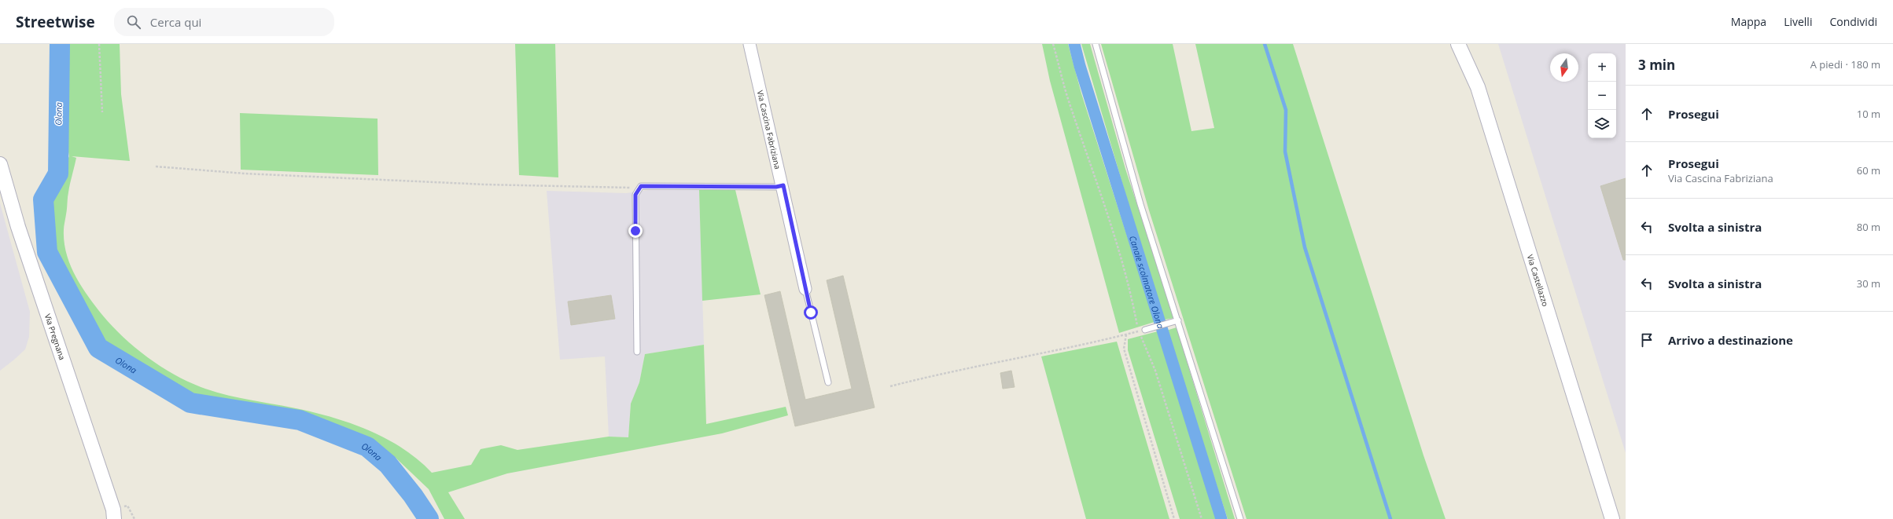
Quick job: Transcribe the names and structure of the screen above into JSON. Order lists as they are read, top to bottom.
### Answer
{
  "streets": {
    "street": ["Via Cascina Fabriziana", "Via Castellazzo", "Via Pregnana"]
  },
  "water": ["Olona", "Canale scolmatore Olona"],
  "north": "bottom",
  "page": {
    "header": "Streetwise",
    "search": "Cerca qui",
    "nav": ["Mappa", "Livelli", "Condividi"],
    "heading": ["3 min", "A piedi · 180 m"],
    "map_buttons": ["+", "−"],
    "list": [
      ["Prosegui", "10 m"],
      ["Prosegui", "Via Cascina Fabriziana", "60 m"],
      ["Svolta a sinistra", "80 m"],
      ["Svolta a sinistra", "30 m"],
      "Arrivo a destinazione"
    ]
  }
}
